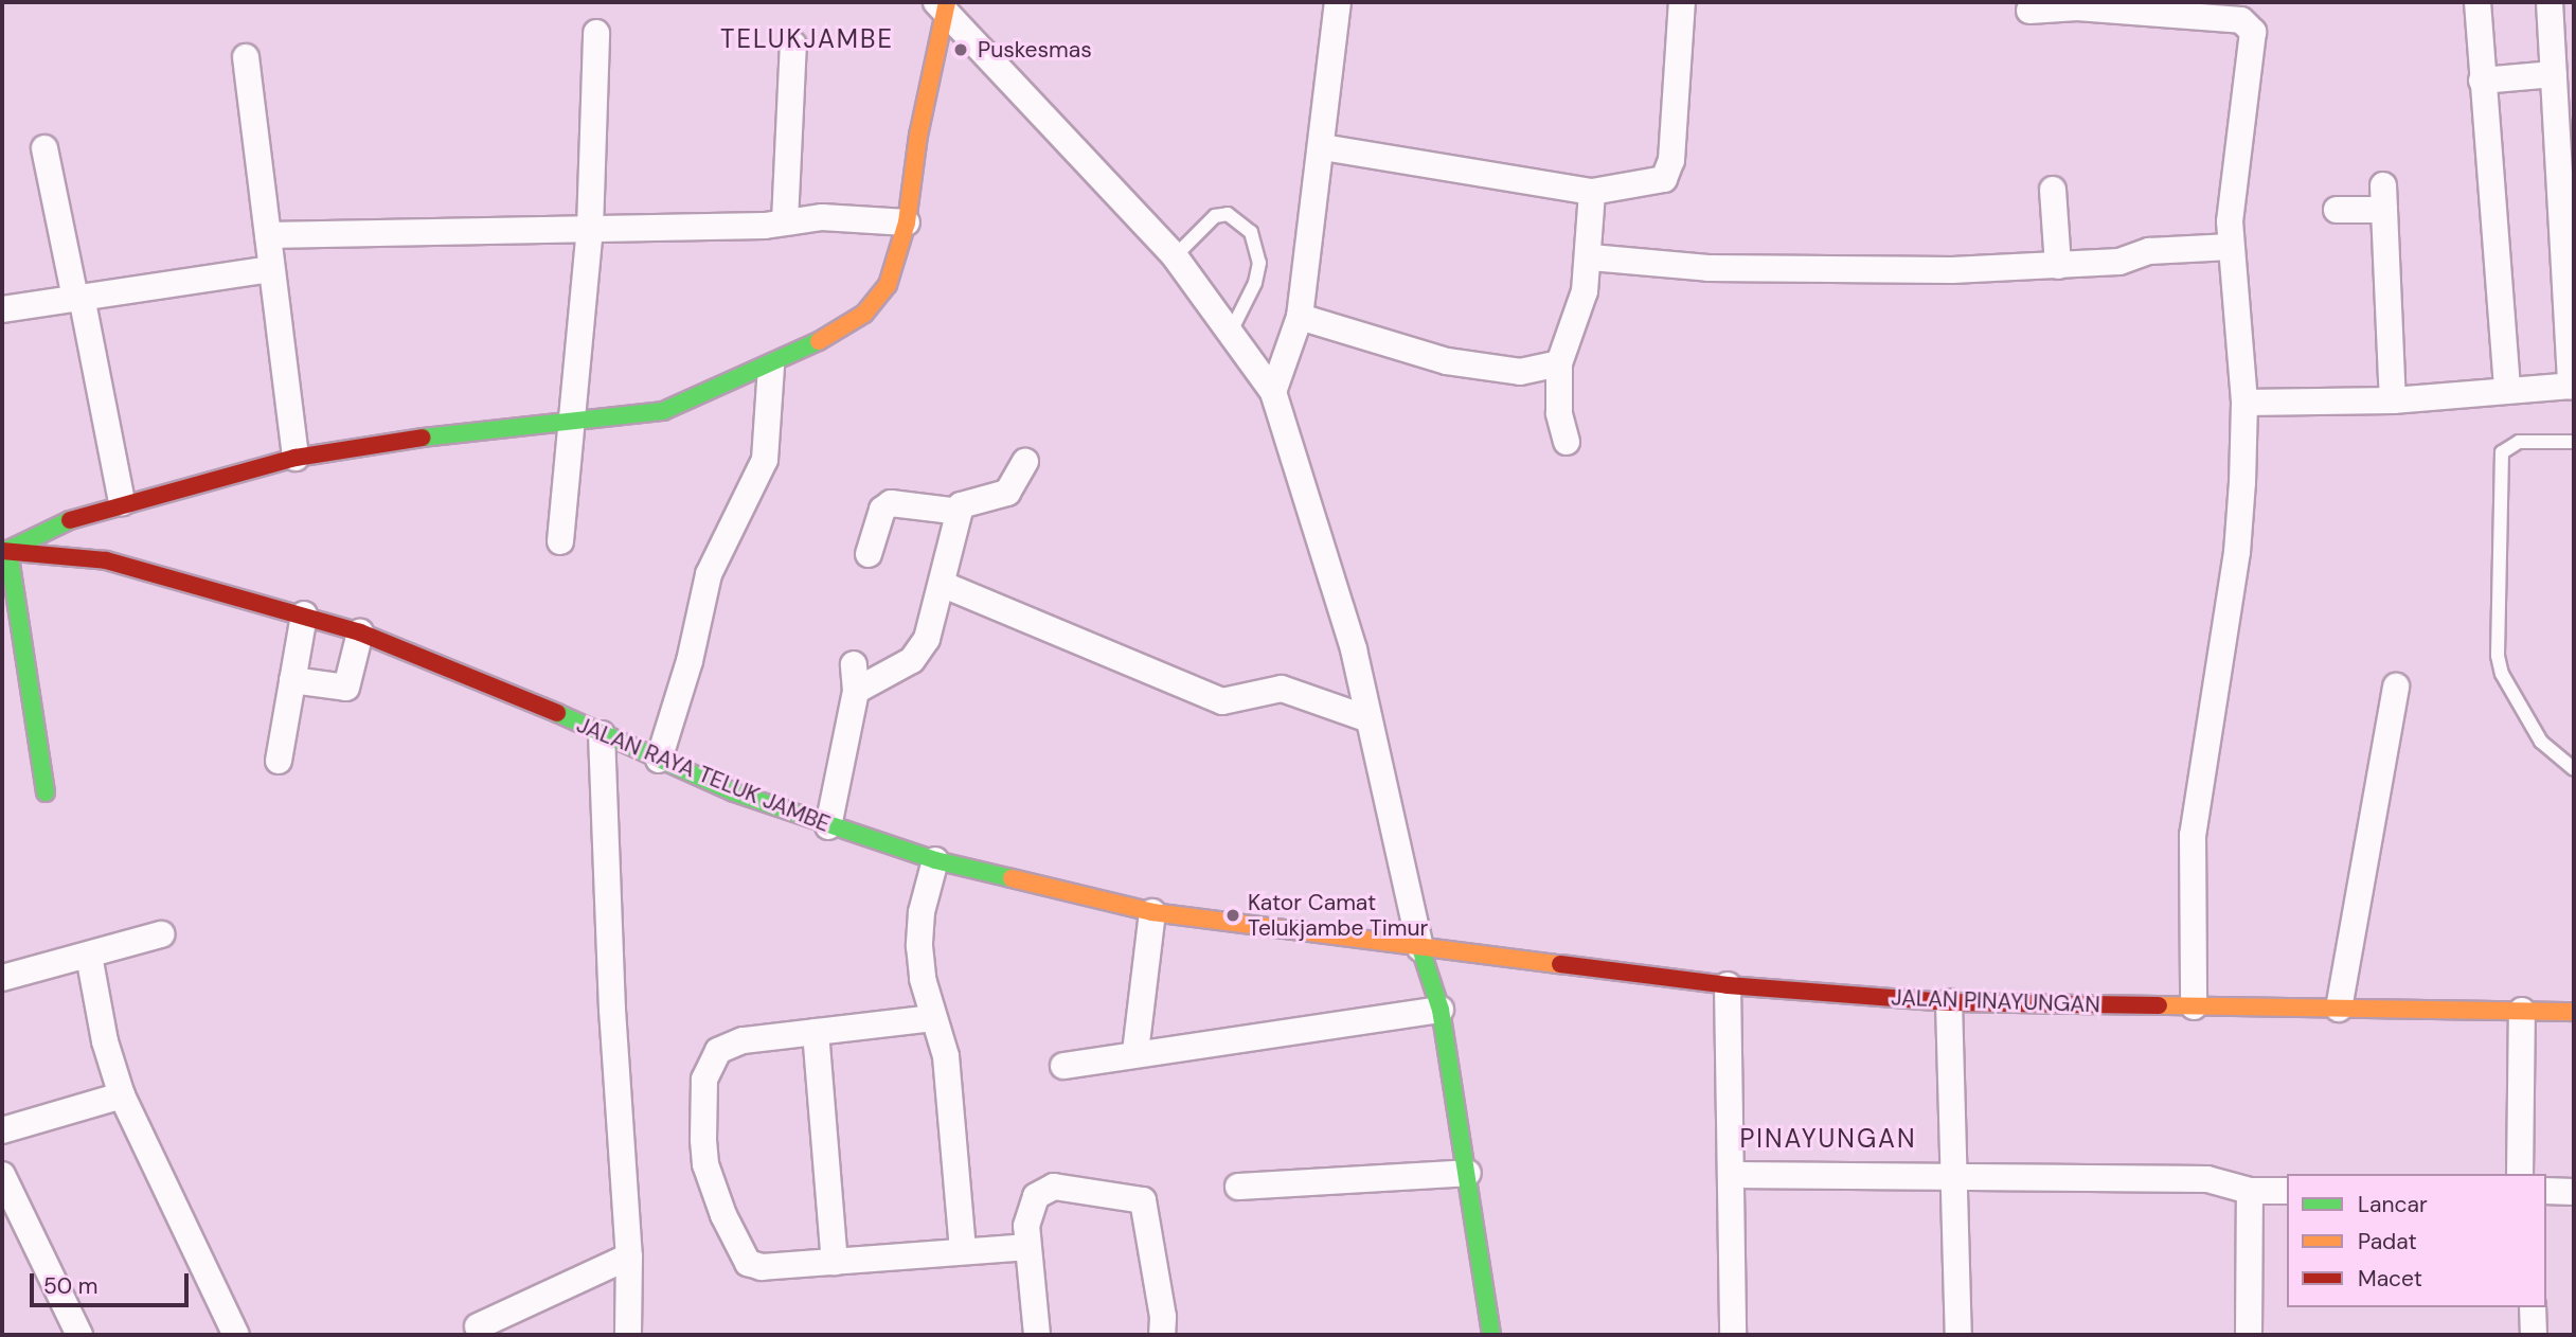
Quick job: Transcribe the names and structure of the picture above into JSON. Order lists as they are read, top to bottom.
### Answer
{
  "streets": {
    "main road": ["JALAN RAYA TELUK JAMBE", "JALAN PINAYUNGAN"]
  },
  "crossings": [
    ["JALAN RAYA TELUK JAMBE", "JALAN PINAYUNGAN"]
  ],
  "districts": ["TELUKJAMBE", "PINAYUNGAN"],
  "places": ["Puskesmas", "Kator Camat Telukjambe Timur"],
  "legend": ["Lancar", "Padat", "Macet"],
  "scale_bar": "50 m"
}
